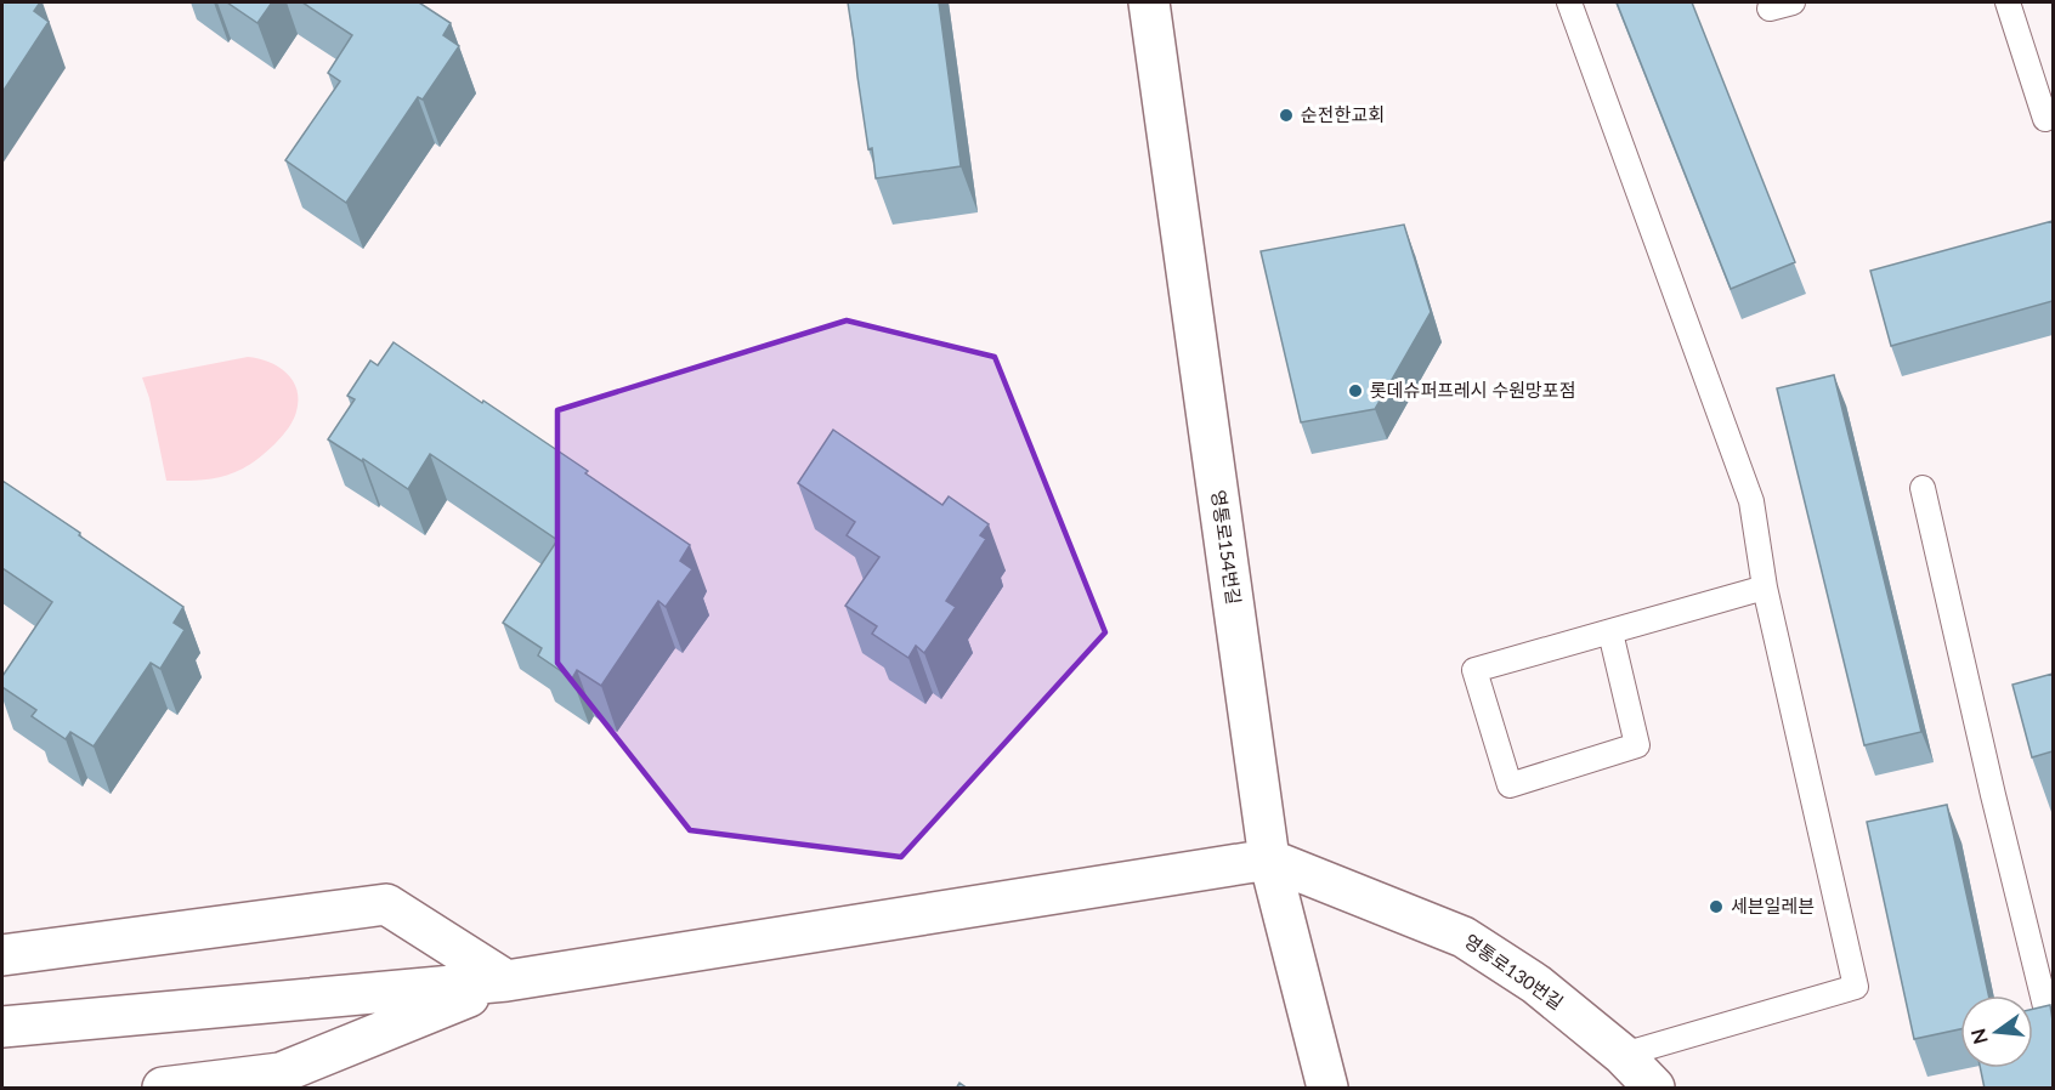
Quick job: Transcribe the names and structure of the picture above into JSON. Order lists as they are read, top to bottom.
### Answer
{
  "streets": {
    "street": ["영통로154번길", "영통로130번길"]
  },
  "crossings": [
    ["영통로154번길", "영통로130번길"]
  ],
  "places": ["순전한교회", "롯데슈퍼프레시 수원망포점", "세븐일레븐"],
  "north": "left"
}
